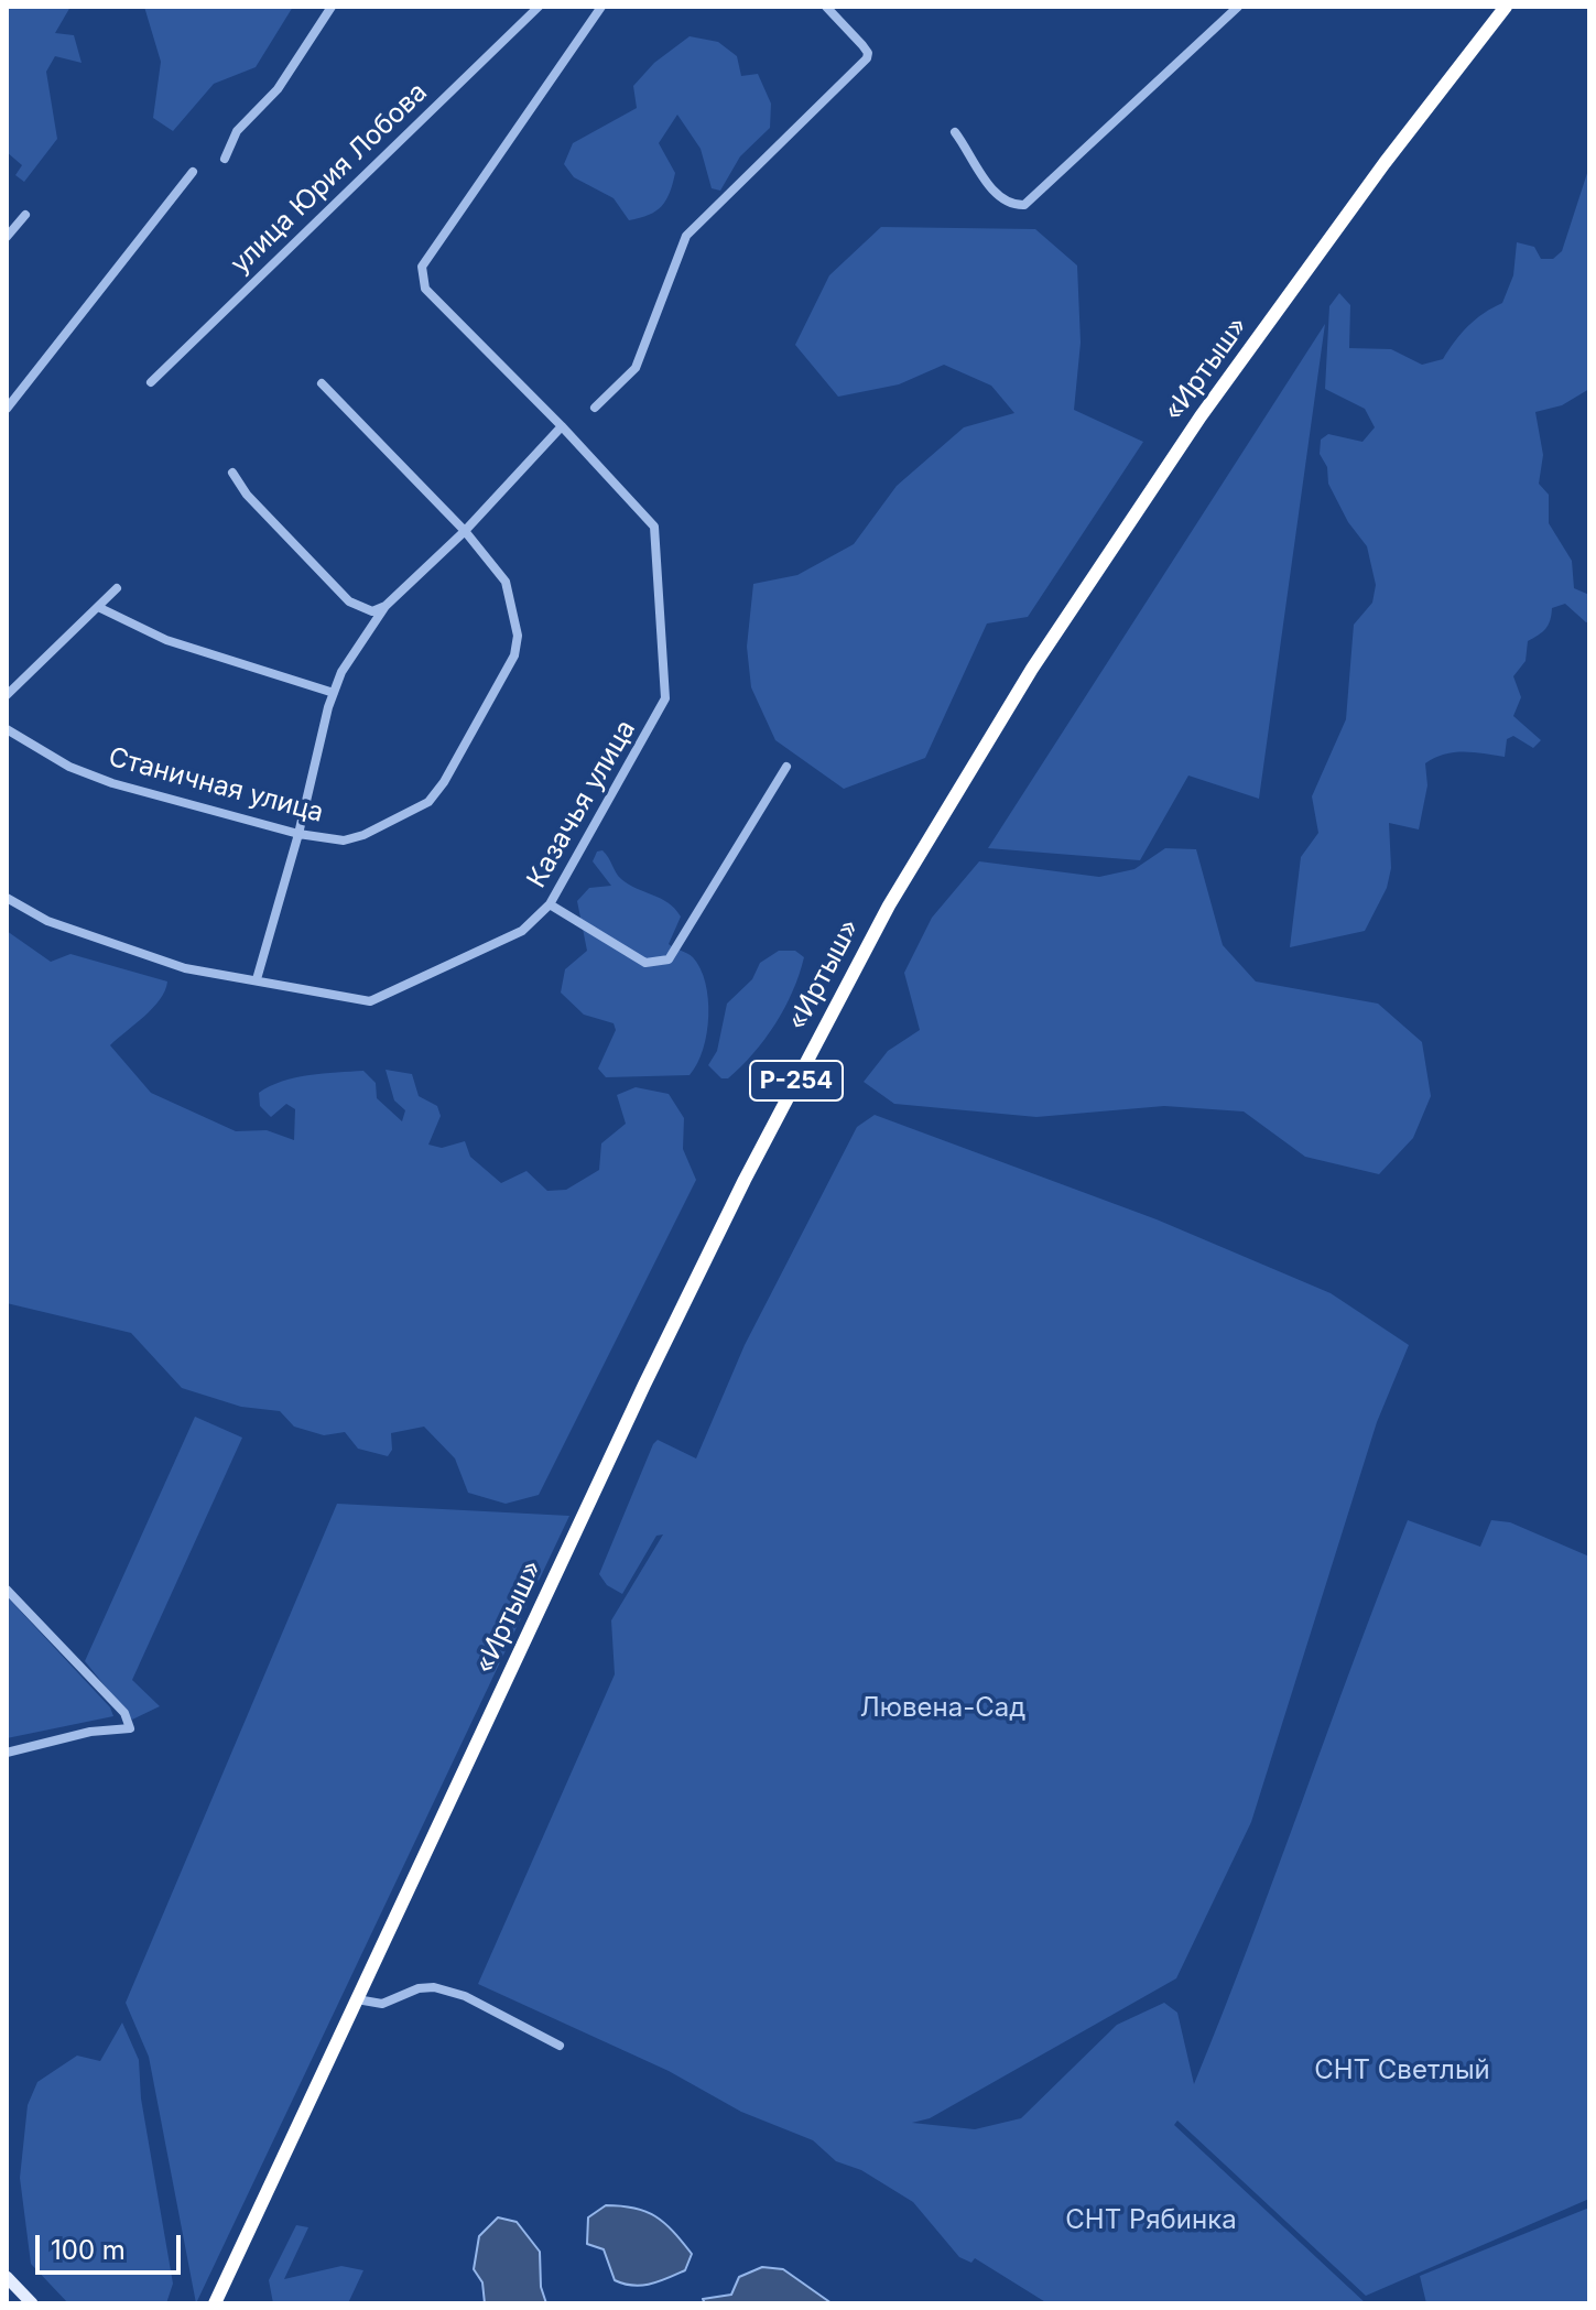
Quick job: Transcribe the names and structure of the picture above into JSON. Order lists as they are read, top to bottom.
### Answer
{
  "streets": {
    "highway": ["«Иртыш»", "Р-254"],
    "street": ["улица Юрия Лобова", "Станичная улица", "Казачья улица"]
  },
  "parks": ["Лювена-Сад", "СНТ Светлый", "СНТ Рябинка"],
  "scale_bar": "100 m"
}
